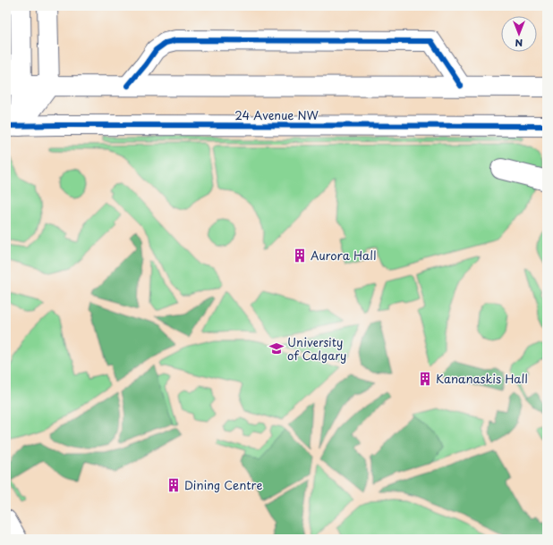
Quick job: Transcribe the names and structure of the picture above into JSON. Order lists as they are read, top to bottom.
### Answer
{
  "streets": {
    "street": ["24 Avenue NW"]
  },
  "places": {
    "building": ["Aurora Hall", "Kananaskis Hall", "Dining Centre"],
    "school or university": ["University of Calgary"]
  },
  "north": "bottom"
}
